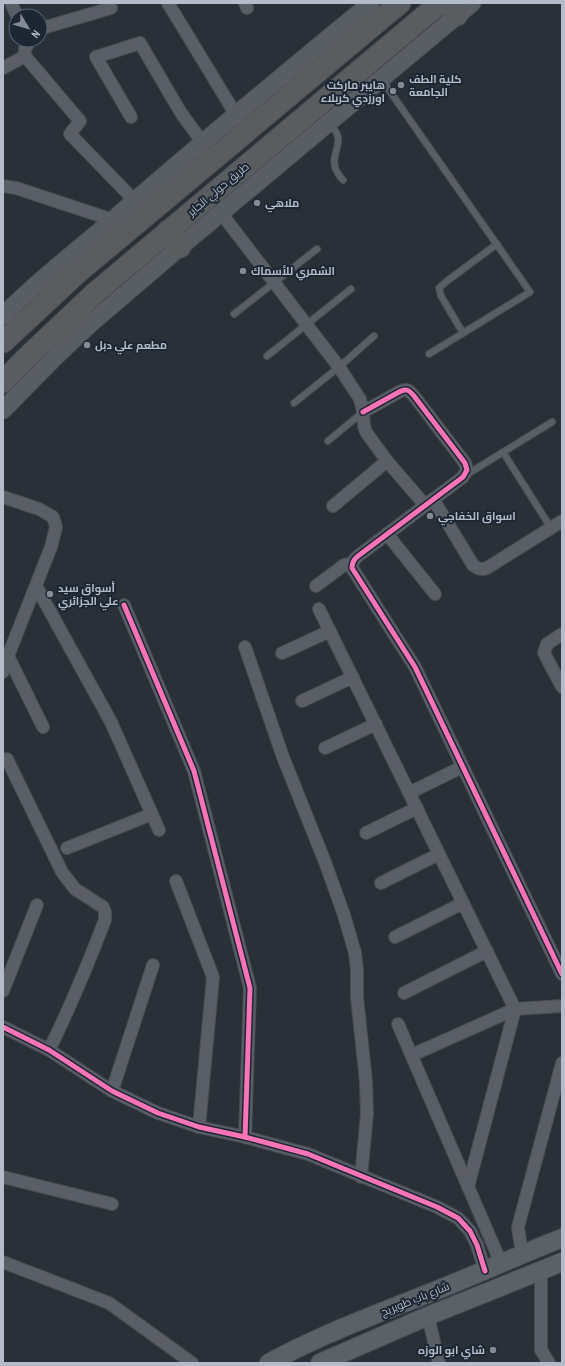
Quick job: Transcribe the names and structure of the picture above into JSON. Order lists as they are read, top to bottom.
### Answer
{
  "streets": {
    "highway": ["طريق حولي الجاير"],
    "main road": ["شارع باب طويريج"]
  },
  "places": [
    "كلية الطف الجامعة",
    "هايبر ماركت اورزدي كربلاء",
    "ملاهي",
    "الشمري للأسماك",
    "مطعم علي دبل",
    "اسواق الخفاجي",
    "أسواق سيد علي الجزائري",
    "شاي ابو الوزه"
  ],
  "north": "bottom right"
}
